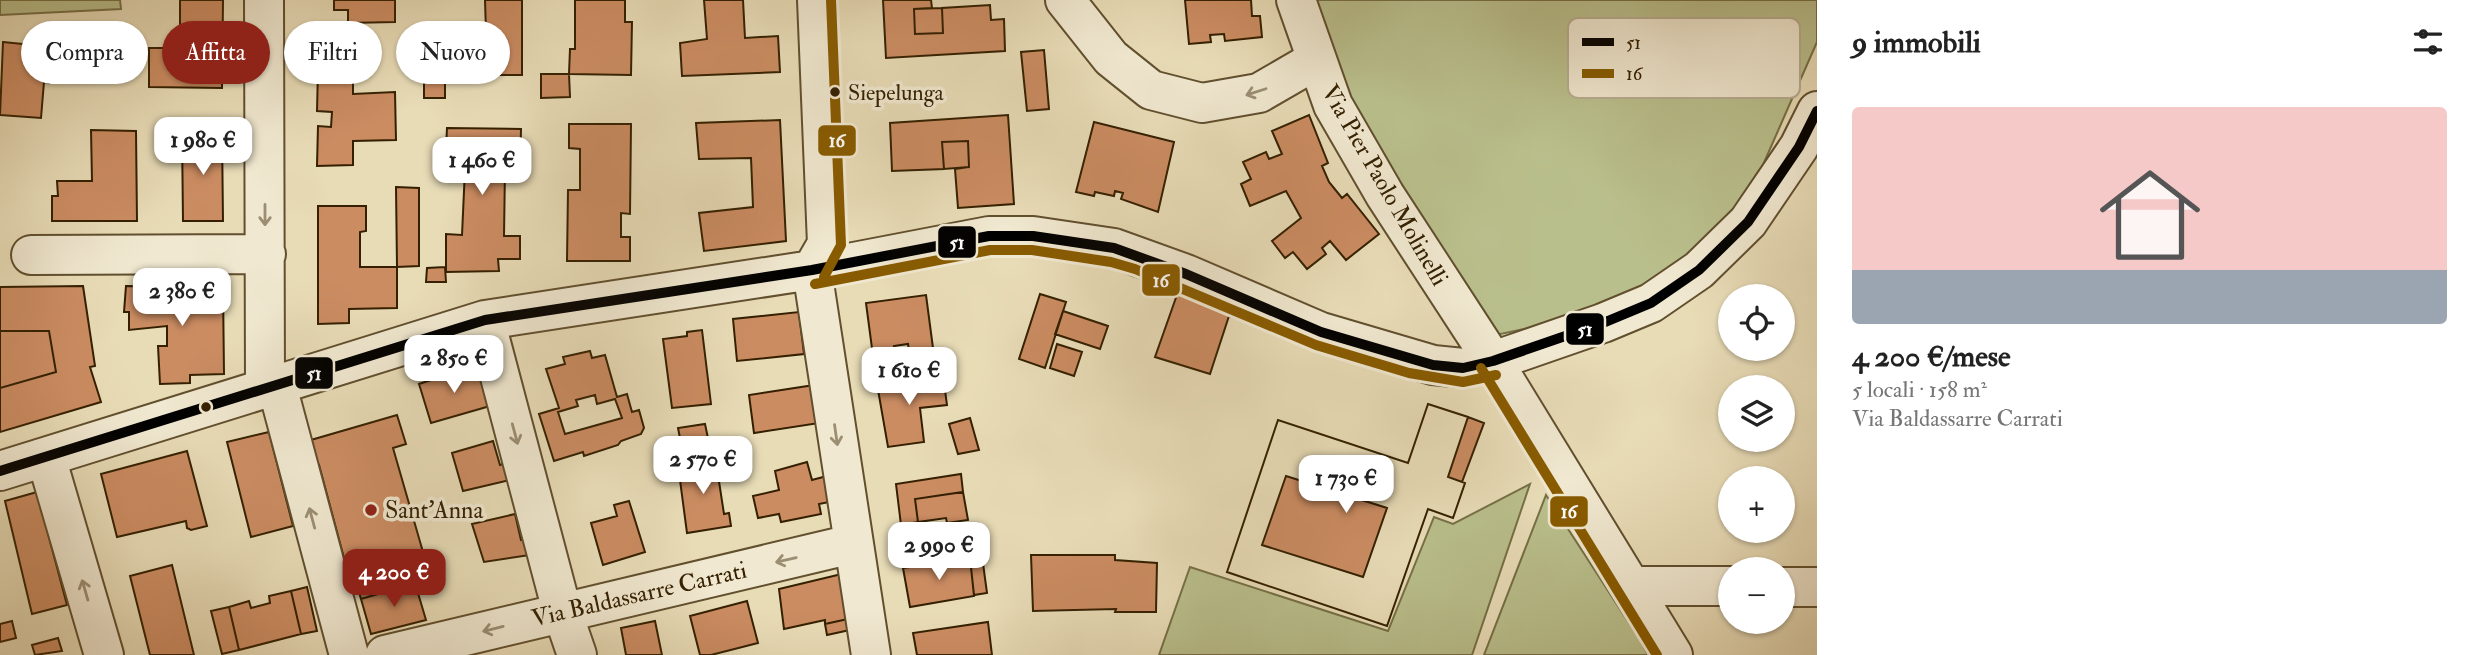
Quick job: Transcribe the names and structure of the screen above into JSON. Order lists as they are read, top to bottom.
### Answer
{
  "streets": {
    "street": ["Via Pier Paolo Molinelli", "Via Baldassarre Carrati"]
  },
  "places": ["Siepelunga", "Sant'Anna"],
  "lines": ["transit line 16", "transit line 51"],
  "legend": ["51", "16"],
  "page": {
    "heading": "9 immobili",
    "chip": [
      "Compra",
      "Affitta",
      "Filtri",
      "Nuovo"
    ],
    "list": [
      {
        "name": "4 200 €/mese",
        "note": "5 locali · 158 m² · Via Baldassarre Carrati"
      }
    ],
    "price": [
      "1 980 €",
      "1 460 €",
      "2 380 €",
      "2 850 €",
      "1 610 €",
      "2 570 €",
      "1 730 €",
      "2 990 €",
      "4 200 €"
    ],
    "map_buttons": ["+", "−"]
  }
}
